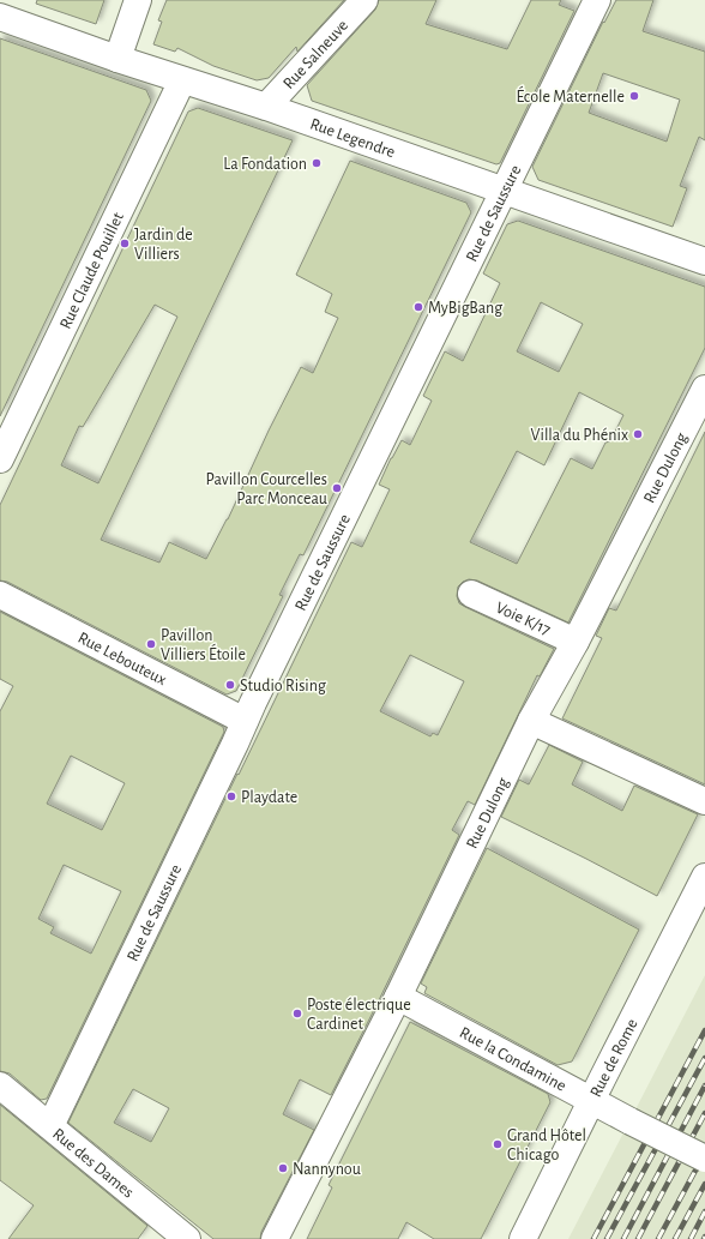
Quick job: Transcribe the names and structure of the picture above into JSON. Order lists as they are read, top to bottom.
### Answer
{
  "streets": {
    "street": [
      "Rue Salneuve",
      "Rue Legendre",
      "Rue de Saussure",
      "Rue Claude Pouillet",
      "Rue Dulong",
      "Voie K/17",
      "Rue Lebouteux",
      "Rue de Rome",
      "Rue la Condamine",
      "Rue des Dames"
    ]
  },
  "crossings": [
    ["Rue Salneuve", "Rue Legendre"],
    ["Rue Legendre", "Rue de Saussure"],
    ["Rue Legendre", "Rue Claude Pouillet"],
    ["Rue de Saussure", "Rue Lebouteux"],
    ["Rue de Saussure", "Rue des Dames"],
    ["Rue Dulong", "Voie K/17"],
    ["Rue Dulong", "Rue la Condamine"],
    ["Rue de Rome", "Rue la Condamine"]
  ],
  "places": [
    "École Maternelle",
    "La Fondation",
    "Jardin de Villiers",
    "MyBigBang",
    "Villa du Phénix",
    "Pavillon Courcelles Parc Monceau",
    "Pavillon Villiers Étoile",
    "Studio Rising",
    "Playdate",
    "Poste électrique Cardinet",
    "Grand Hôtel Chicago",
    "Nannynou"
  ]
}
